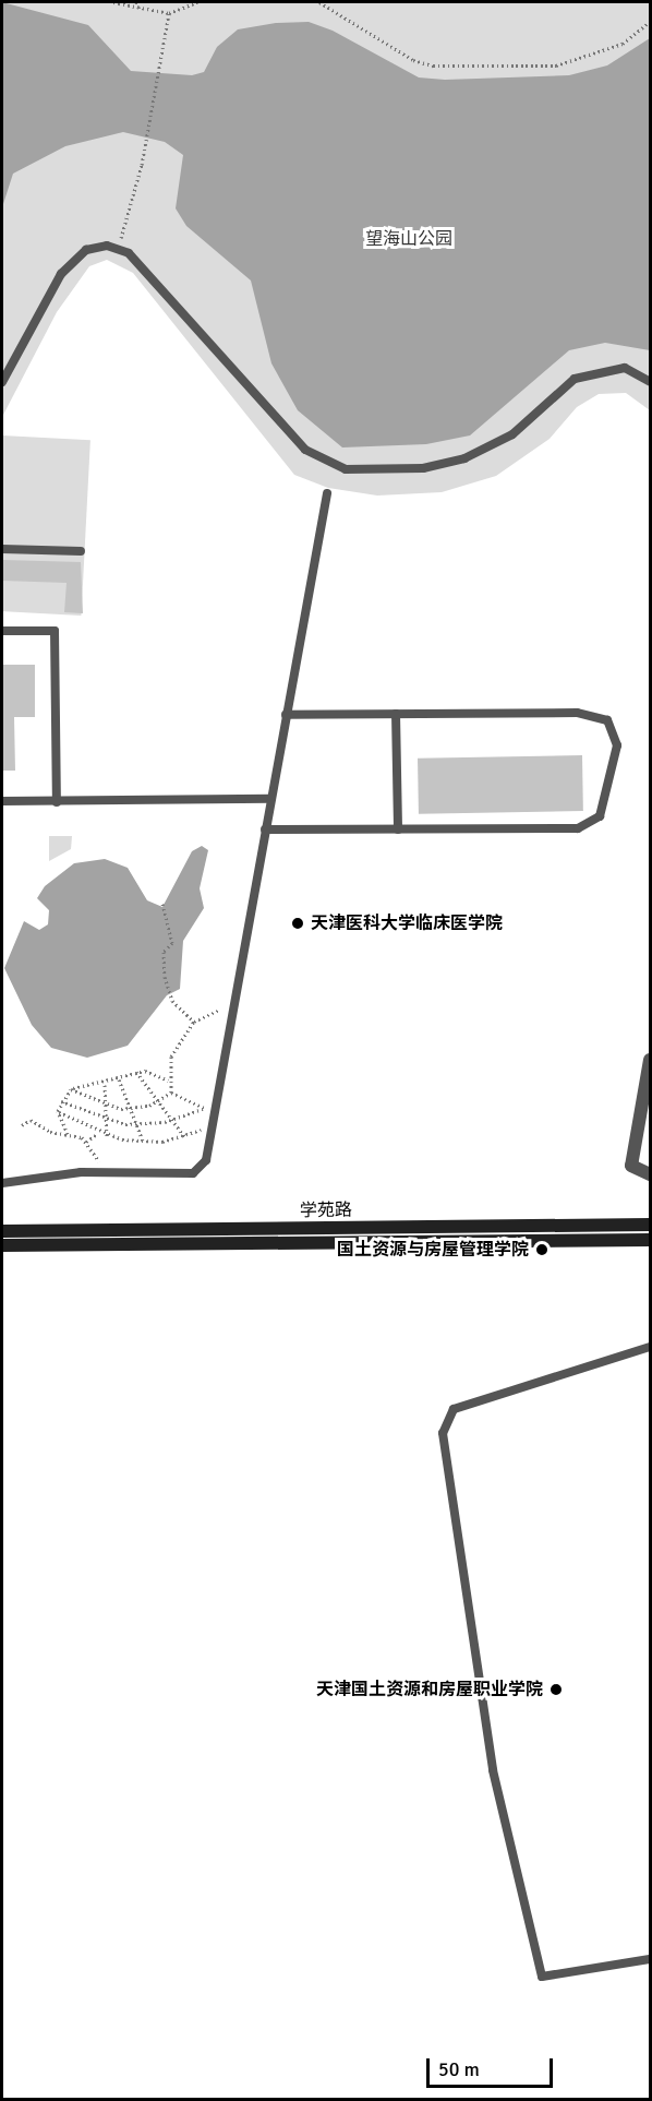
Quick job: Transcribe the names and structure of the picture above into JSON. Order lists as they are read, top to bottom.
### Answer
{
  "streets": {
    "street": ["学苑路"]
  },
  "parks": ["望海山公园"],
  "places": ["天津医科大学临床医学院", "国土资源与房屋管理学院", "天津国土资源和房屋职业学院"],
  "scale_bar": "50 m"
}
